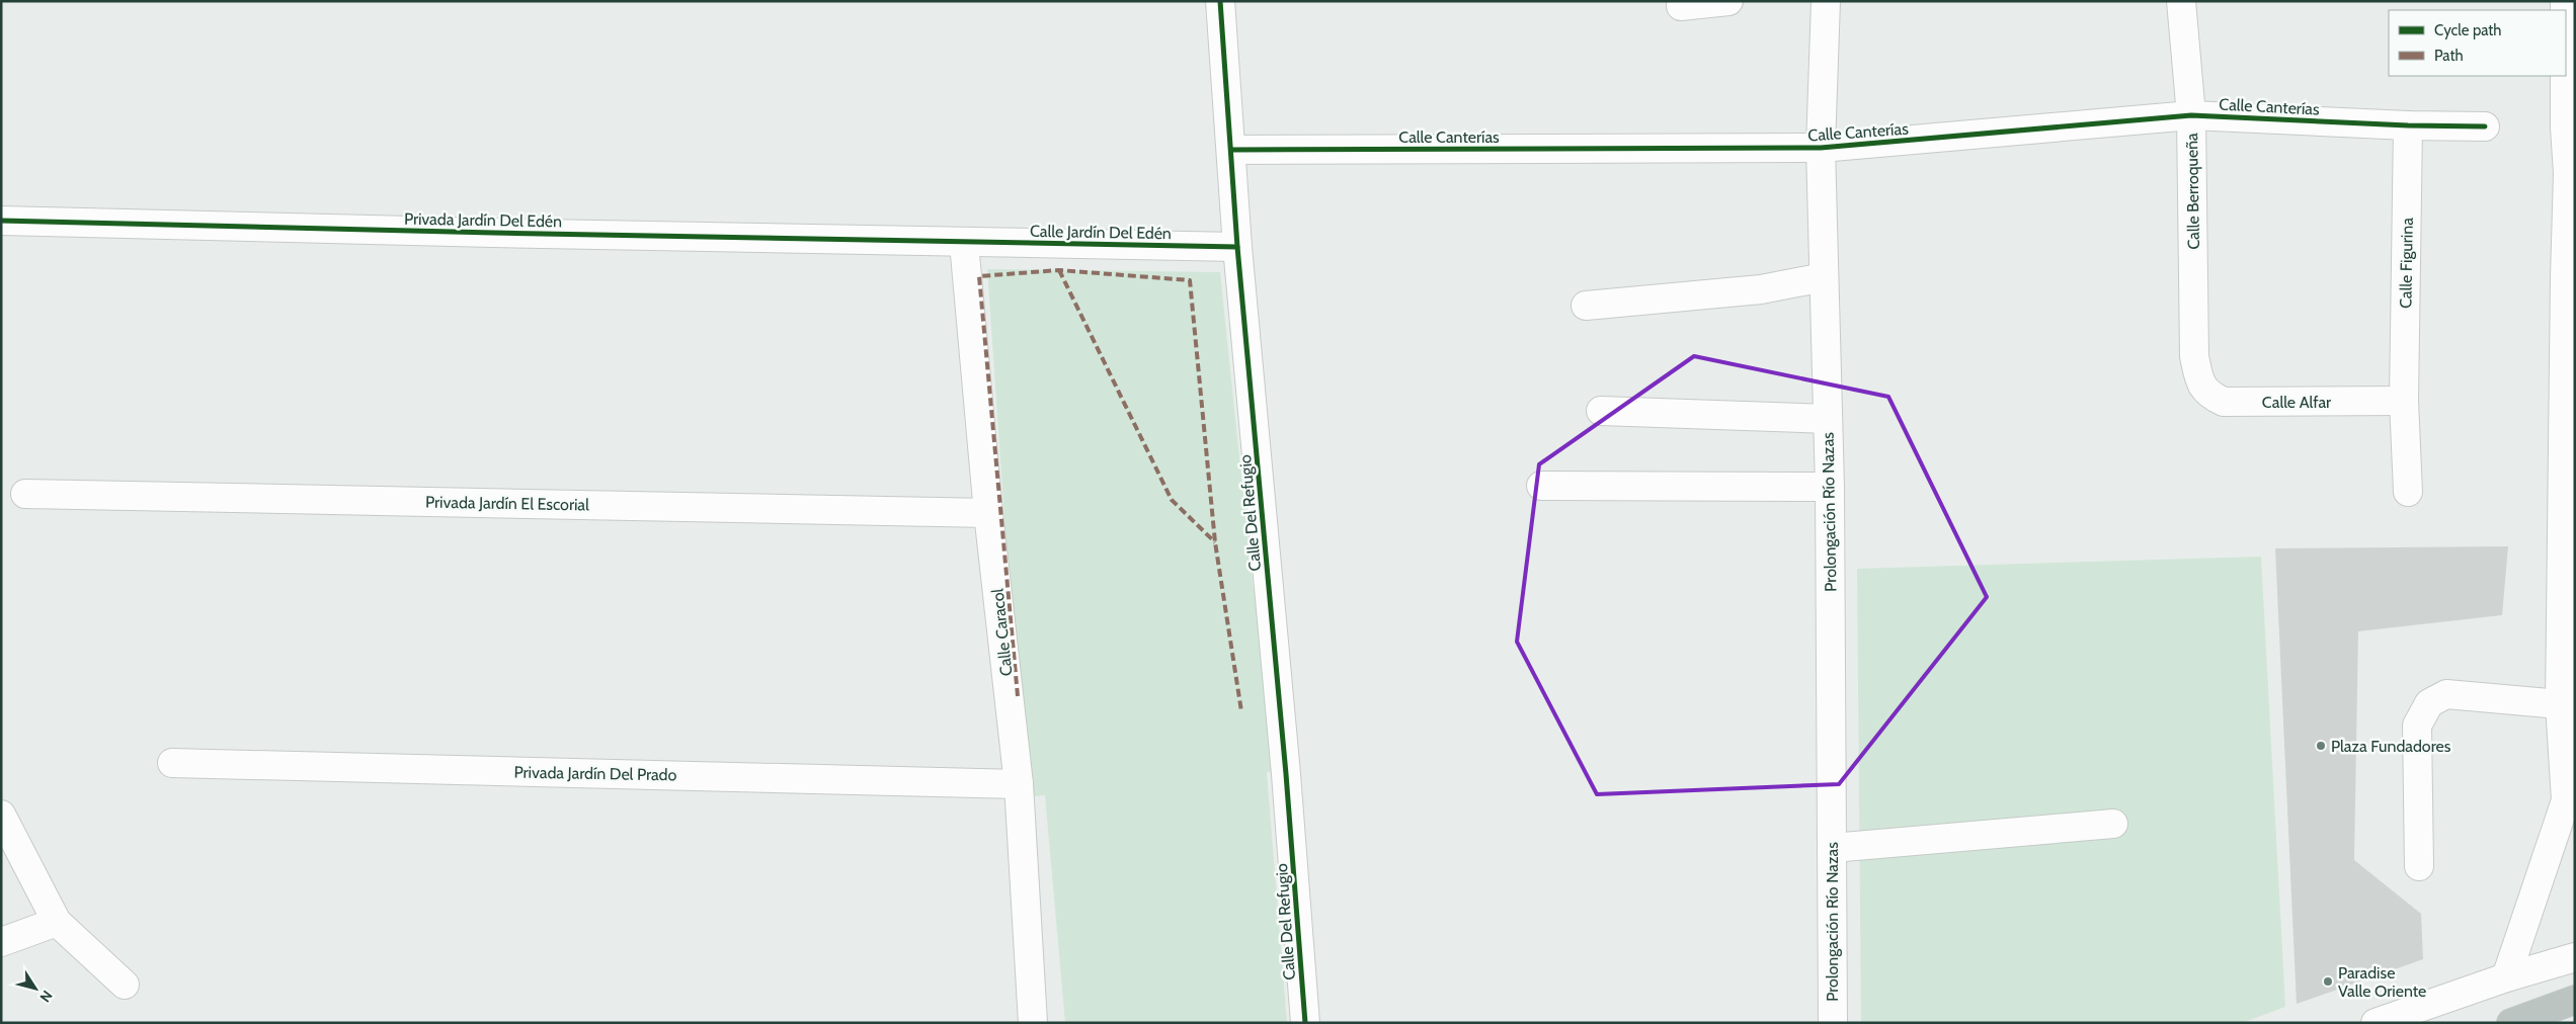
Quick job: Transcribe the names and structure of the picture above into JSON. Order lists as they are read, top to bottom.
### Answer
{
  "streets": {
    "street": [
      "Calle Canterías",
      "Calle Berroqueña",
      "Privada Jardín Del Edén",
      "Calle Jardín Del Edén",
      "Calle Figurina",
      "Calle Alfar",
      "Privada Jardín El Escorial",
      "Prolongación Río Nazas",
      "Calle Del Refugio",
      "Calle Caracol",
      "Privada Jardín Del Prado"
    ]
  },
  "crossings": [
    ["Calle Canterías", "Calle Berroqueña"],
    ["Calle Canterías", "Calle Figurina"],
    ["Calle Canterías", "Prolongación Río Nazas"],
    ["Calle Canterías", "Calle Del Refugio"],
    ["Calle Berroqueña", "Calle Alfar"],
    ["Privada Jardín Del Edén", "Calle Jardín Del Edén"],
    ["Privada Jardín Del Edén", "Calle Caracol"],
    ["Calle Jardín Del Edén", "Calle Del Refugio"],
    ["Calle Jardín Del Edén", "Calle Caracol"],
    ["Calle Figurina", "Calle Alfar"],
    ["Privada Jardín El Escorial", "Calle Caracol"],
    ["Calle Caracol", "Privada Jardín Del Prado"]
  ],
  "places": ["Plaza Fundadores", "Paradise Valle Oriente"],
  "legend": ["Cycle path", "Path"],
  "north": "bottom right"
}
